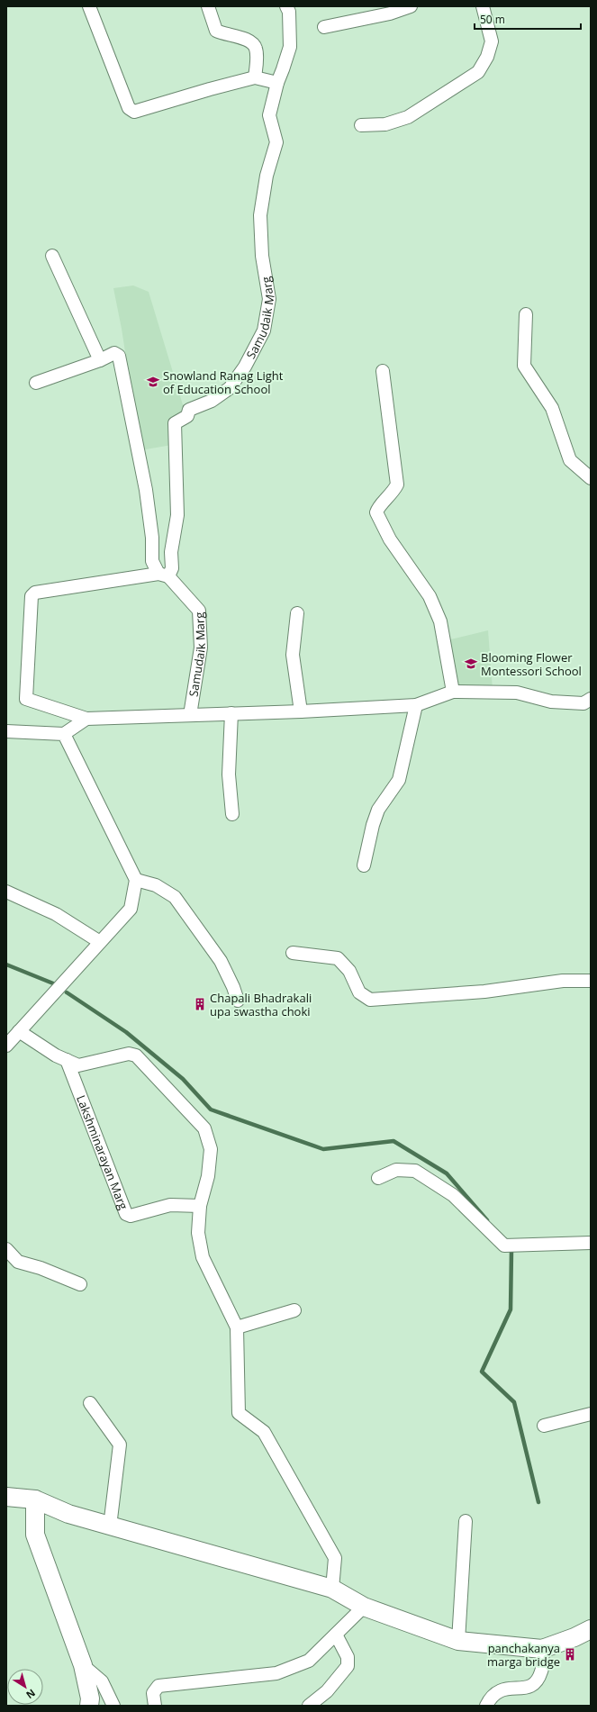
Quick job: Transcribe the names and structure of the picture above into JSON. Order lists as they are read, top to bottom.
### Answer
{
  "streets": {
    "street": ["Samudaik Marg", "Lakshminarayan Marg"]
  },
  "places": {
    "school or university": ["Snowland Ranag Light of Education School", "Blooming Flower Montessori School"],
    "building": ["Chapali Bhadrakali upa swastha choki", "panchakanya marga bridge"]
  },
  "scale_bar": "50 m",
  "north": "bottom right"
}
